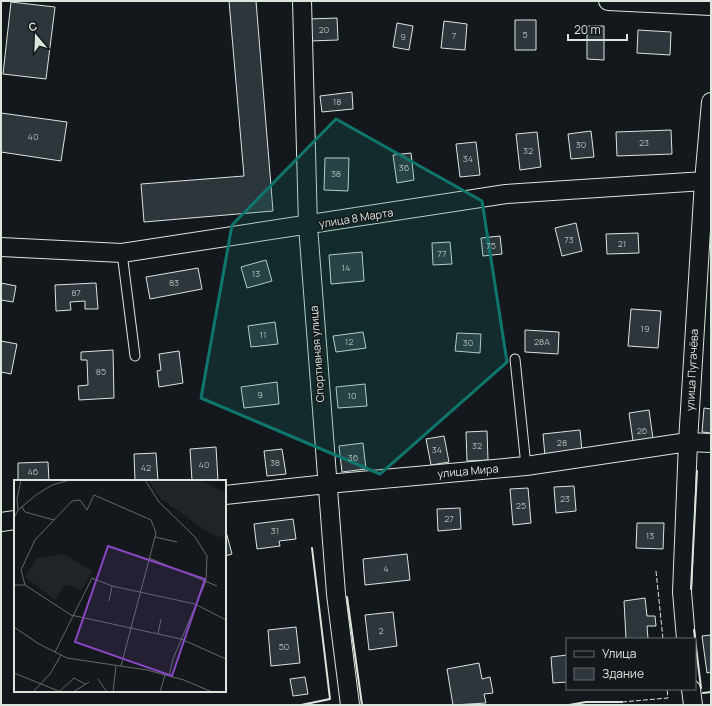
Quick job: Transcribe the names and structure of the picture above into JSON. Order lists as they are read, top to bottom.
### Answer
{
  "streets": {
    "street": [
      "улица 8 Марта",
      "Спортивная улица",
      "улица Пугачёва",
      "улица Мира"
    ]
  },
  "crossings": [
    ["улица 8 Марта", "Спортивная улица"],
    ["улица 8 Марта", "улица Пугачёва"],
    ["Спортивная улица", "улица Мира"],
    ["улица Пугачёва", "улица Мира"]
  ],
  "house_numbers": [
    "20",
    "5",
    "7",
    "9",
    "18",
    "40",
    "23",
    "30",
    "32",
    "34",
    "36",
    "38",
    "73",
    "21",
    "75",
    "77",
    "14",
    "13",
    "83",
    "87",
    "19",
    "11",
    "12",
    "28А",
    "30",
    "85",
    "9",
    "10",
    "26",
    "28",
    "32",
    "34",
    "36",
    "38",
    "40",
    "42",
    "46",
    "23",
    "25",
    "27",
    "31",
    "13",
    "4",
    "2",
    "50"
  ],
  "legend": ["Улица", "Здание"],
  "scale_bar": "20 m",
  "north": "top"
}
